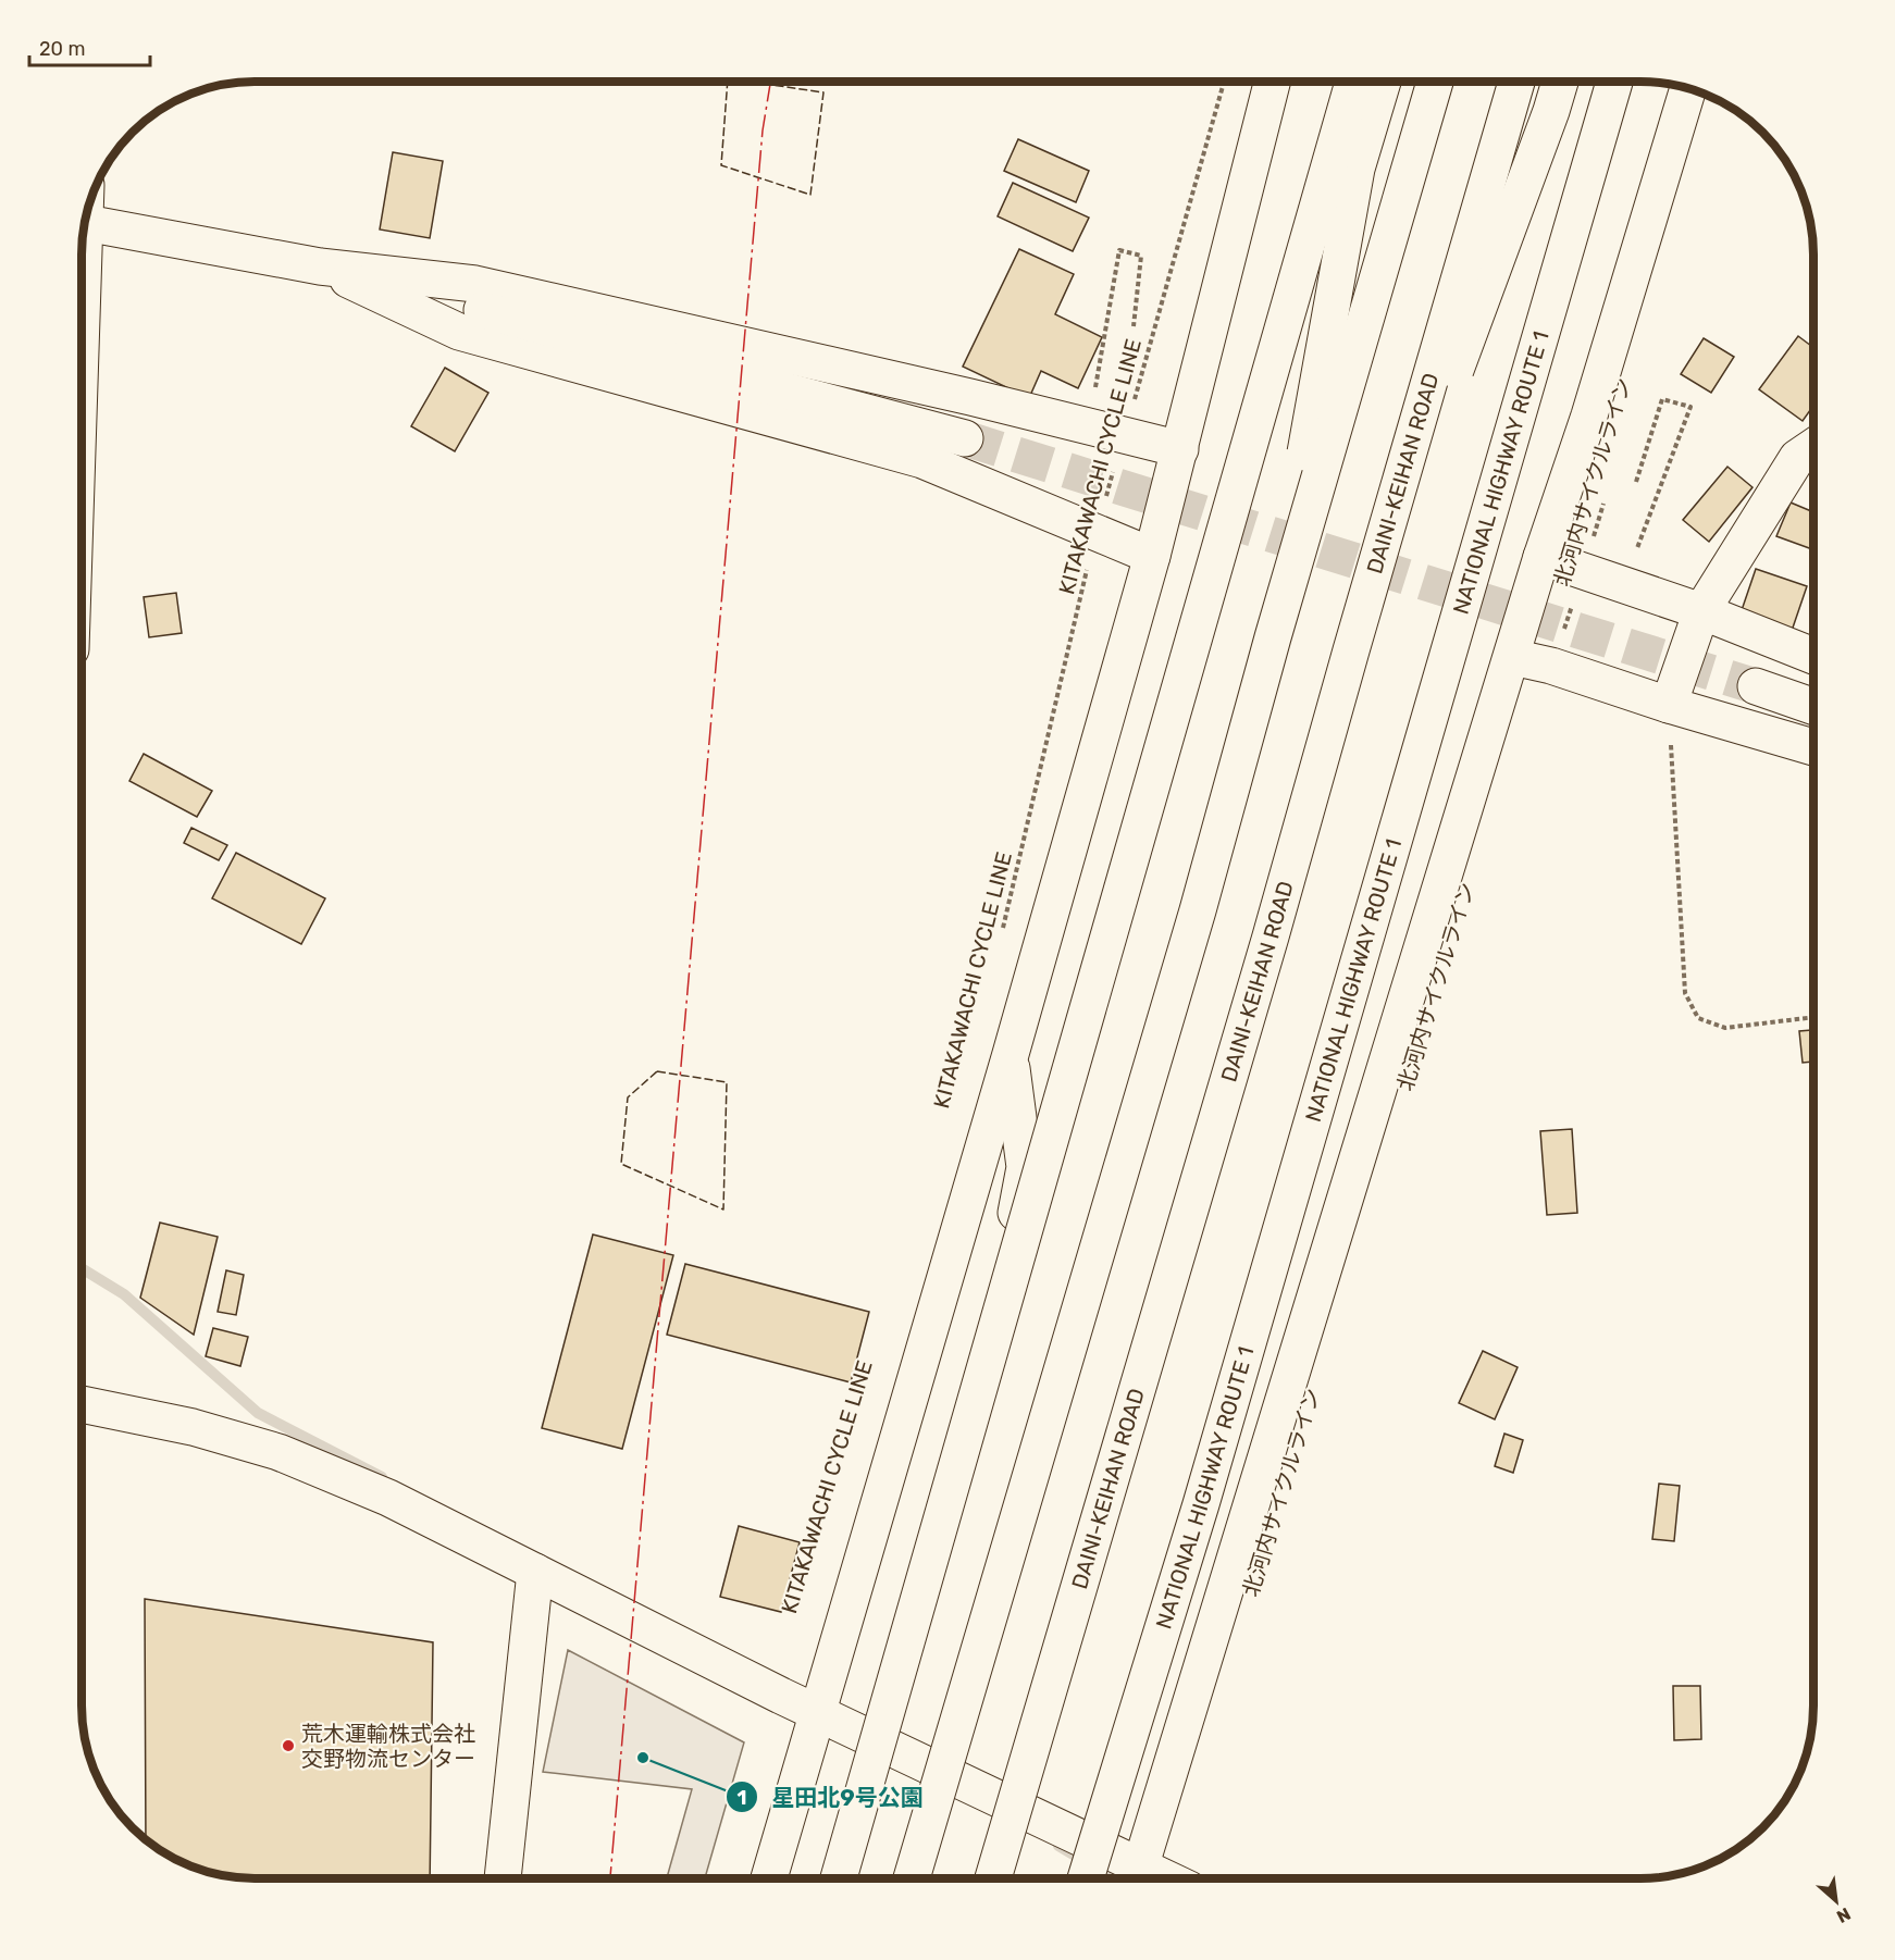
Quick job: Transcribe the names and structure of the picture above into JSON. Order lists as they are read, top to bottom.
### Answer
{
  "streets": {
    "main road": ["DAINI-KEIHAN ROAD", "NATIONAL HIGHWAY ROUTE 1"],
    "path": ["KITAKAWACHI CYCLE LINE", "北河内サイクルライン"]
  },
  "places": ["荒木運輸株式会社 交野物流センター", "星田北9号公園"],
  "scale_bar": "20 m",
  "north": "bottom right"
}
